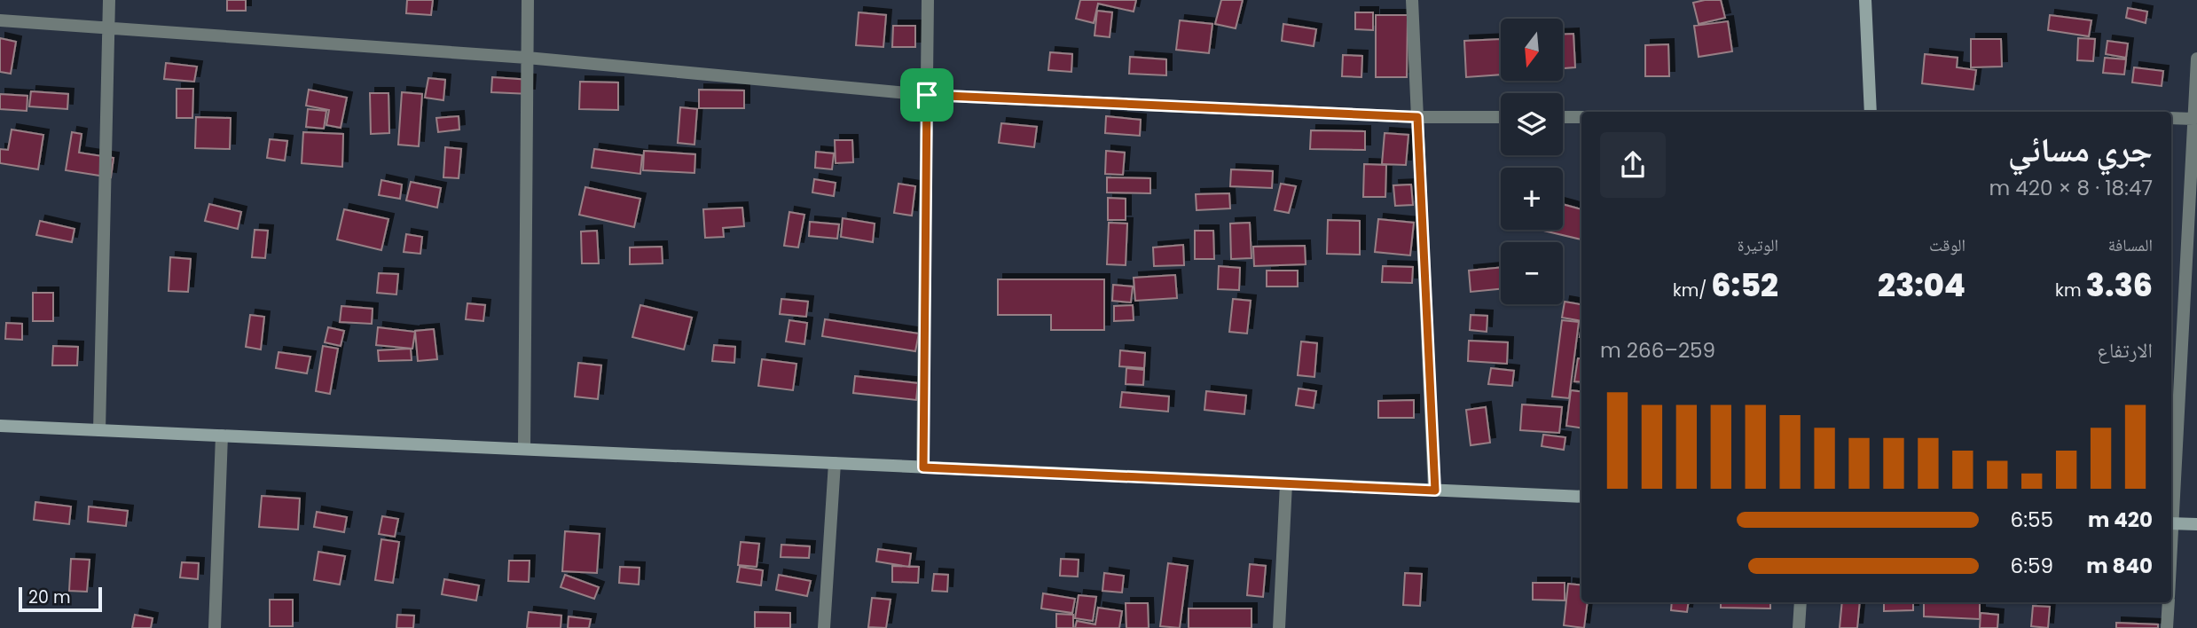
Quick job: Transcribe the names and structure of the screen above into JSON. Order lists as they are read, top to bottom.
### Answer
{
  "scale_bar": "20 m",
  "north": "bottom",
  "page": {
    "map_buttons": ["+", "−"],
    "heading": ["جري مسائي", "18:47 · 8 × 420 m"],
    "stats": [
      ["المسافة", "3.36 km"],
      ["الوقت", "23:04"],
      ["الوتيرة", "6:52 /km"]
    ],
    "chart": ["الارتفاع", "259–266 m"],
    "list": [
      {
        "name": "420 m",
        "note": "6:55"
      },
      {
        "name": "840 m",
        "note": "6:59"
      }
    ],
    "scale": "20 m"
  }
}
